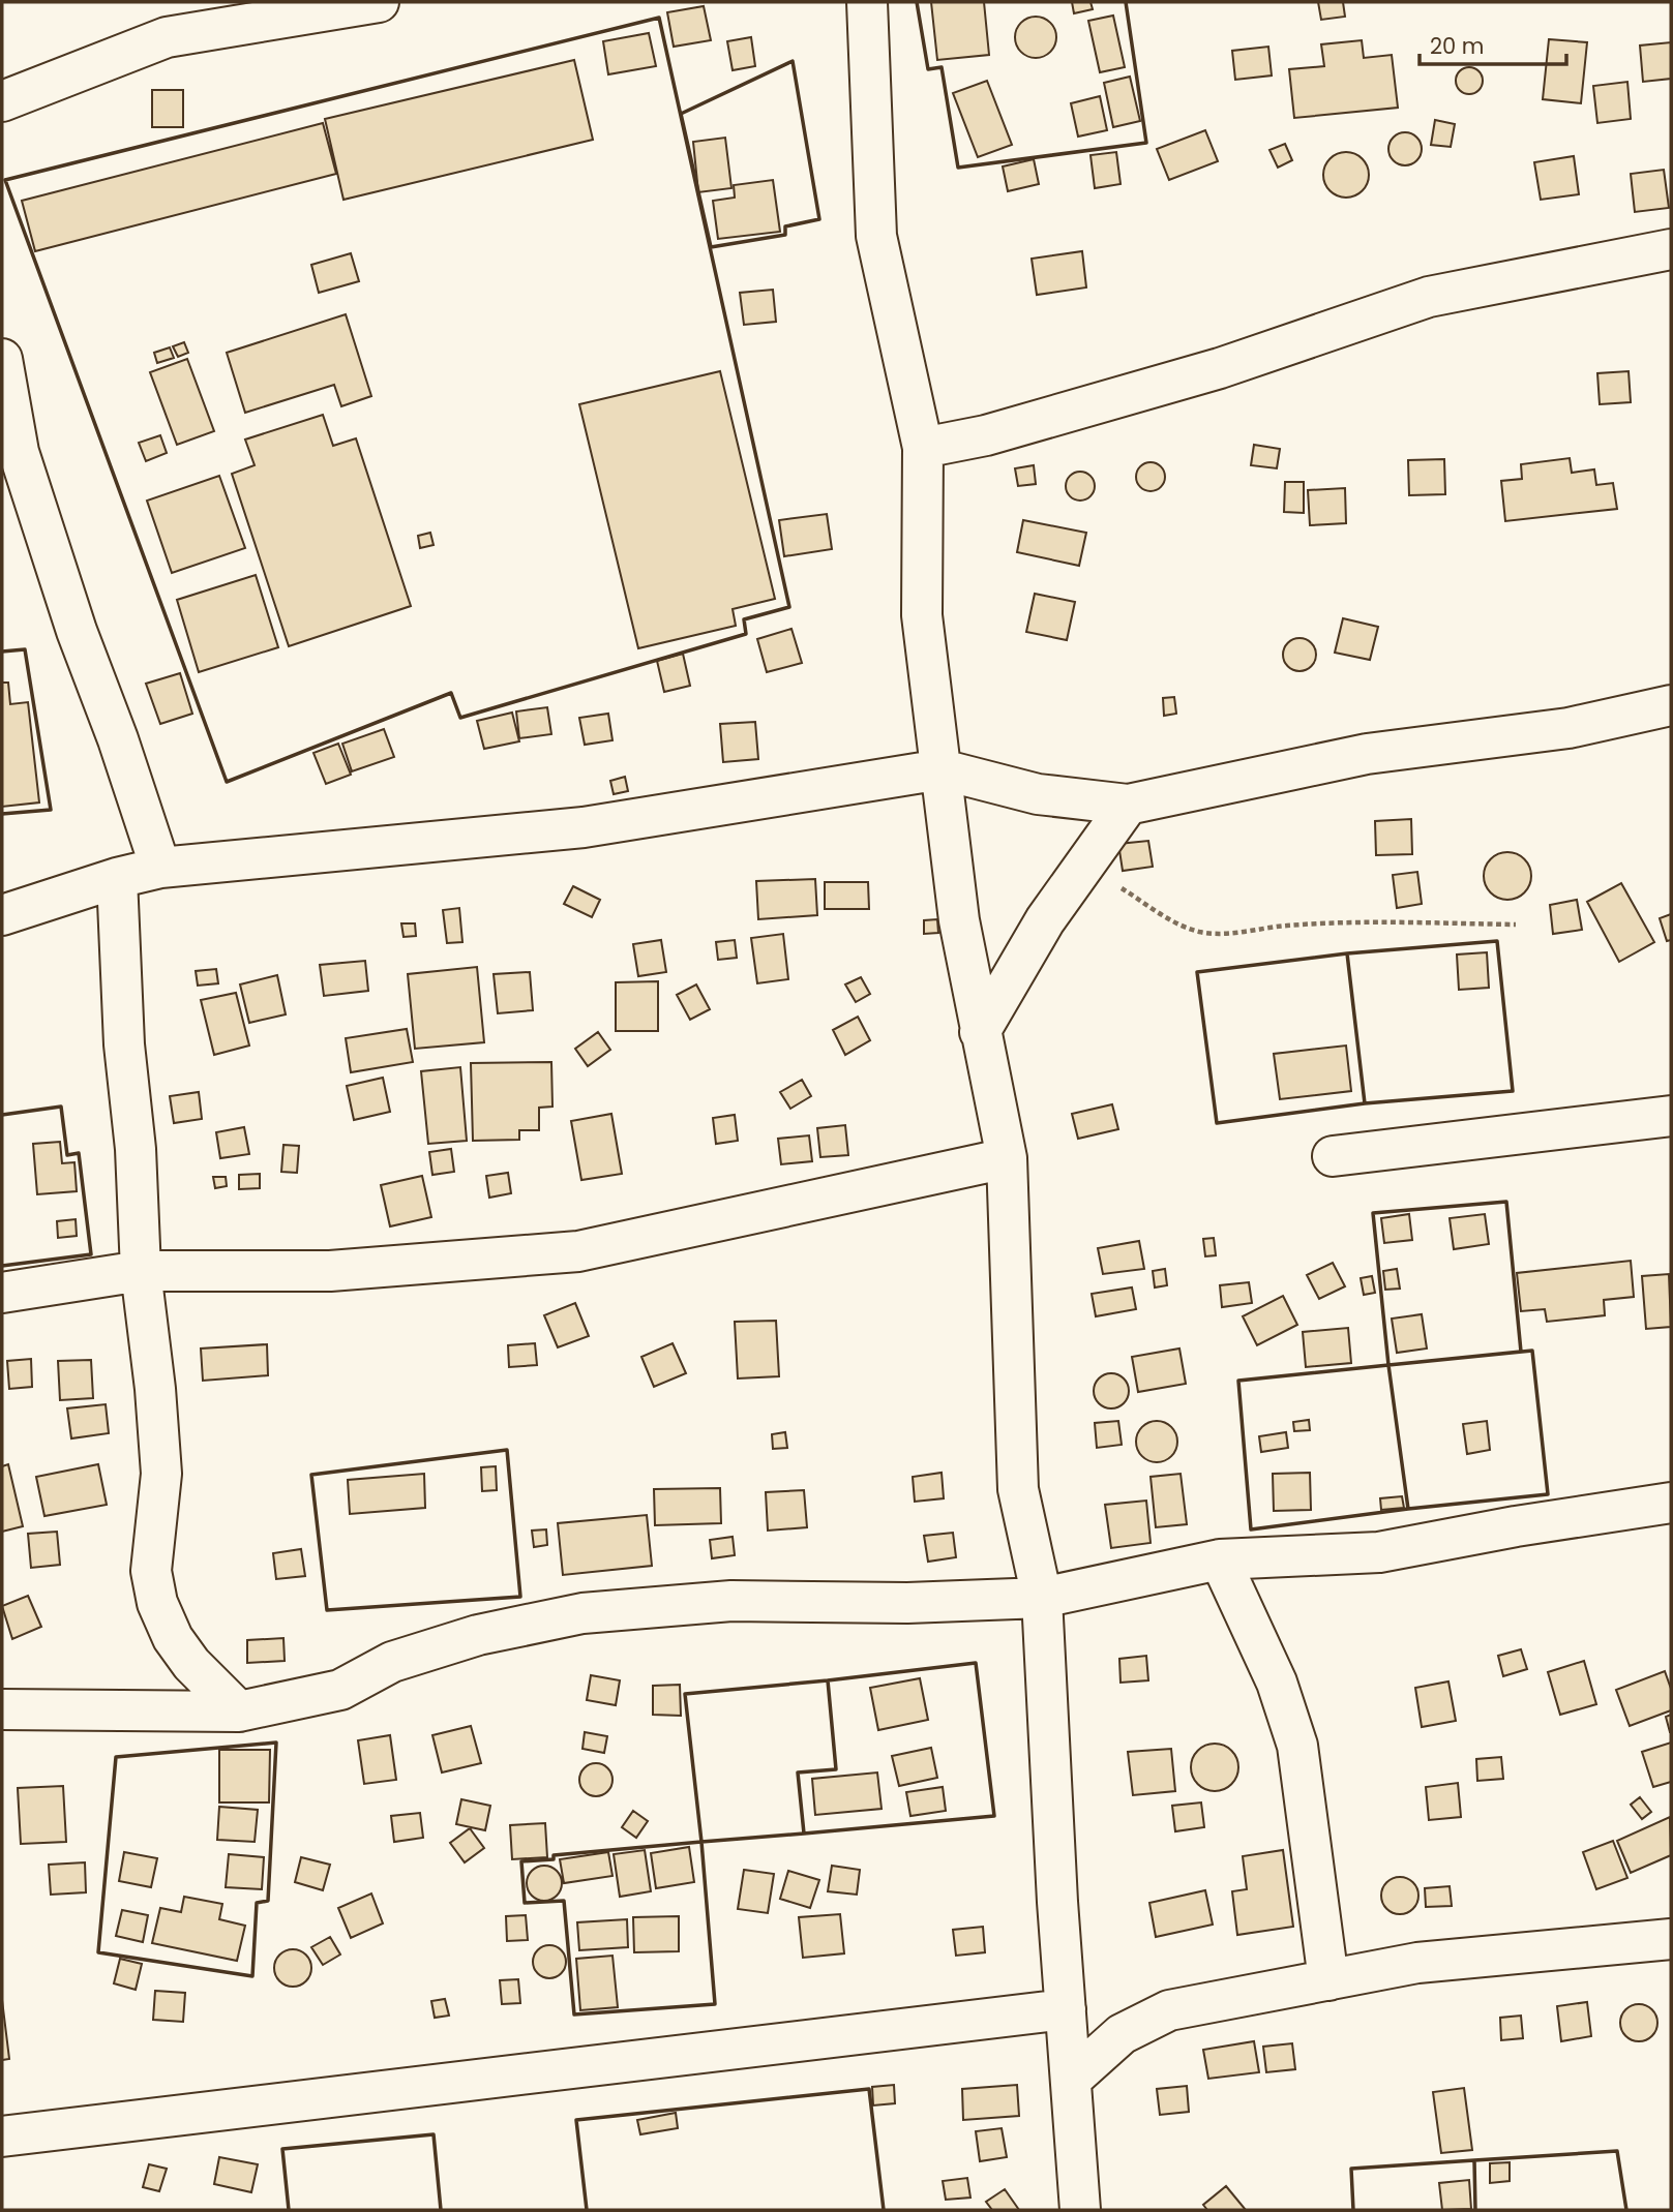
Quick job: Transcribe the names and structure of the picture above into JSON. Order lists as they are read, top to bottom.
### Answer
{
  "scale_bar": "20 m"
}
